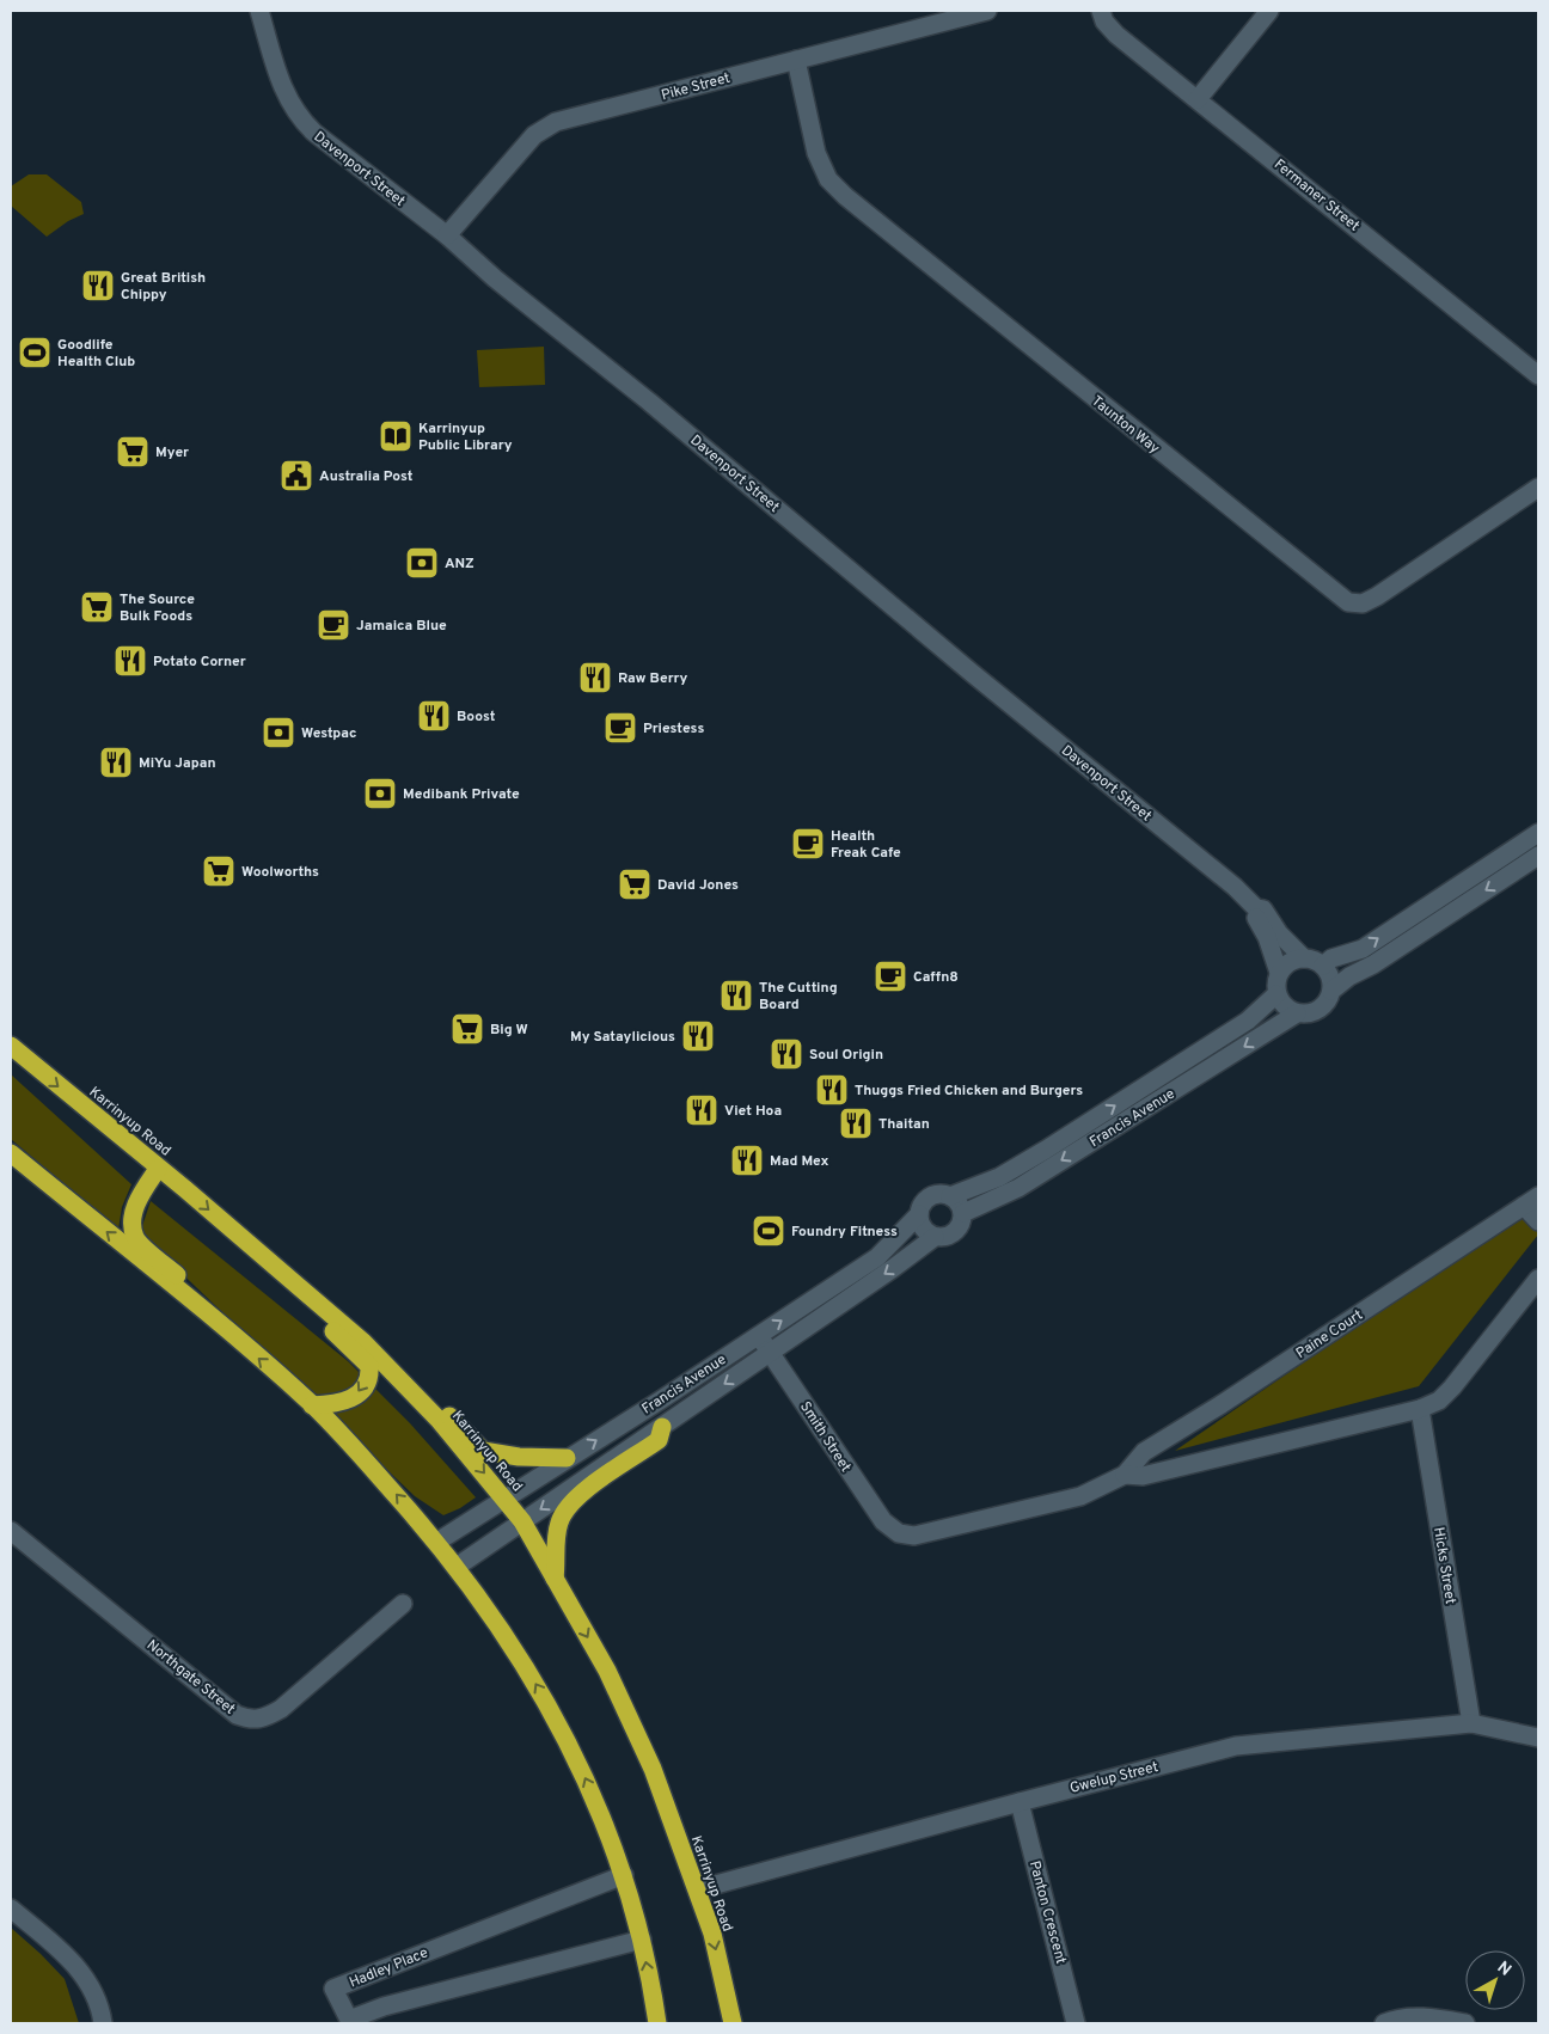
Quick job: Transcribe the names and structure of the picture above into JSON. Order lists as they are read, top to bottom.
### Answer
{
  "streets": {
    "highway": ["Karrinyup Road"],
    "street": [
      "Pike Street",
      "Davenport Street",
      "Fermaner Street",
      "Taunton Way",
      "Francis Avenue",
      "Paine Court",
      "Smith Street",
      "Hicks Street",
      "Northgate Street",
      "Gwelup Street",
      "Panton Crescent",
      "Hadley Place"
    ]
  },
  "crossings": [
    ["Pike Street", "Davenport Street"],
    ["Pike Street", "Taunton Way"],
    ["Davenport Street", "Francis Avenue"],
    ["Francis Avenue", "Karrinyup Road"],
    ["Francis Avenue", "Smith Street"],
    ["Karrinyup Road", "Gwelup Street"],
    ["Paine Court", "Smith Street"],
    ["Paine Court", "Hicks Street"],
    ["Hicks Street", "Gwelup Street"],
    ["Gwelup Street", "Panton Crescent"]
  ],
  "places": {
    "restaurant": [
      "Great British Chippy",
      "Potato Corner",
      "Raw Berry",
      "Boost",
      "MiYu Japan",
      "The Cutting Board",
      "My Sataylicious",
      "Soul Origin",
      "Thuggs Fried Chicken and Burgers",
      "Viet Hoa",
      "Thaitan",
      "Mad Mex"
    ],
    "sports": ["Goodlife Health Club", "Foundry Fitness"],
    "library": ["Karrinyup Public Library"],
    "supermarket": [
      "Myer",
      "The Source Bulk Foods",
      "Woolworths",
      "David Jones",
      "Big W"
    ],
    "public building": ["Australia Post"],
    "bank": ["ANZ", "Westpac", "Medibank Private"],
    "cafe": [
      "Jamaica Blue",
      "Priestess",
      "Health Freak Cafe",
      "Caffn8"
    ]
  },
  "north": "top right"
}
